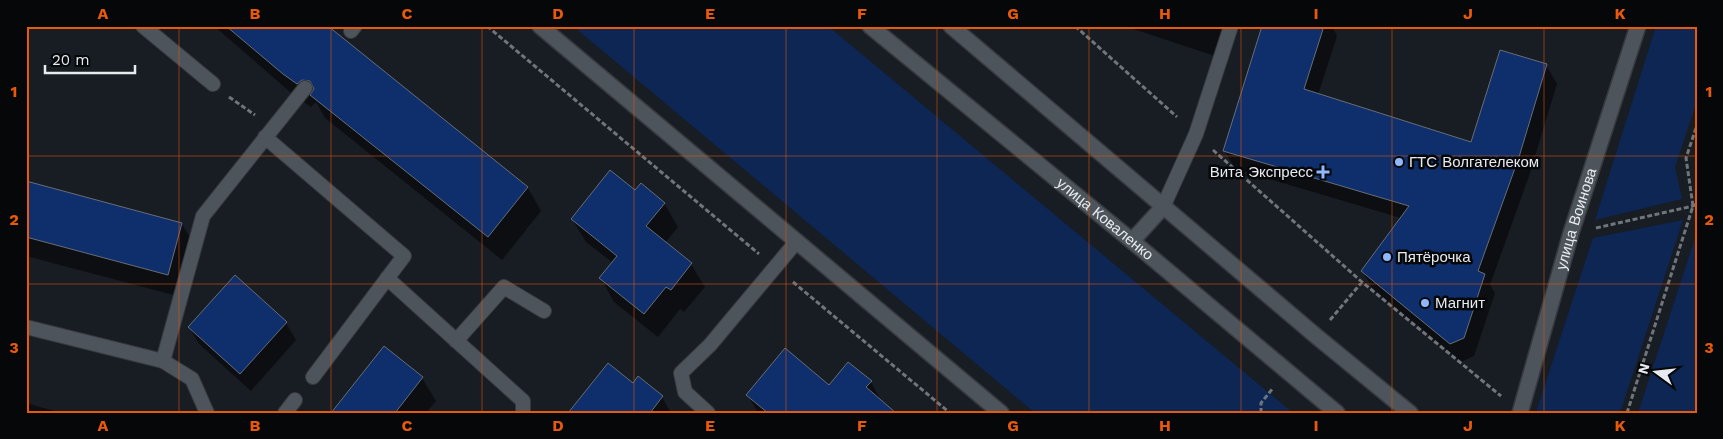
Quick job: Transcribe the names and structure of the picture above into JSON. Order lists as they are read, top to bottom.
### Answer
{
  "streets": {
    "main road": ["улица Коваленко", "улица Воинова"]
  },
  "places": {
    "other": ["ГТС Волгателеком", "Пятёрочка", "Магнит"],
    "health": ["Вита Экспресс"]
  },
  "scale_bar": "20 m",
  "north": "left",
  "grid": {
    "columns": [
      "A",
      "B",
      "C",
      "D",
      "E",
      "F",
      "G",
      "H",
      "I",
      "J",
      "K"
    ],
    "rows": ["1", "2", "3"]
  }
}
